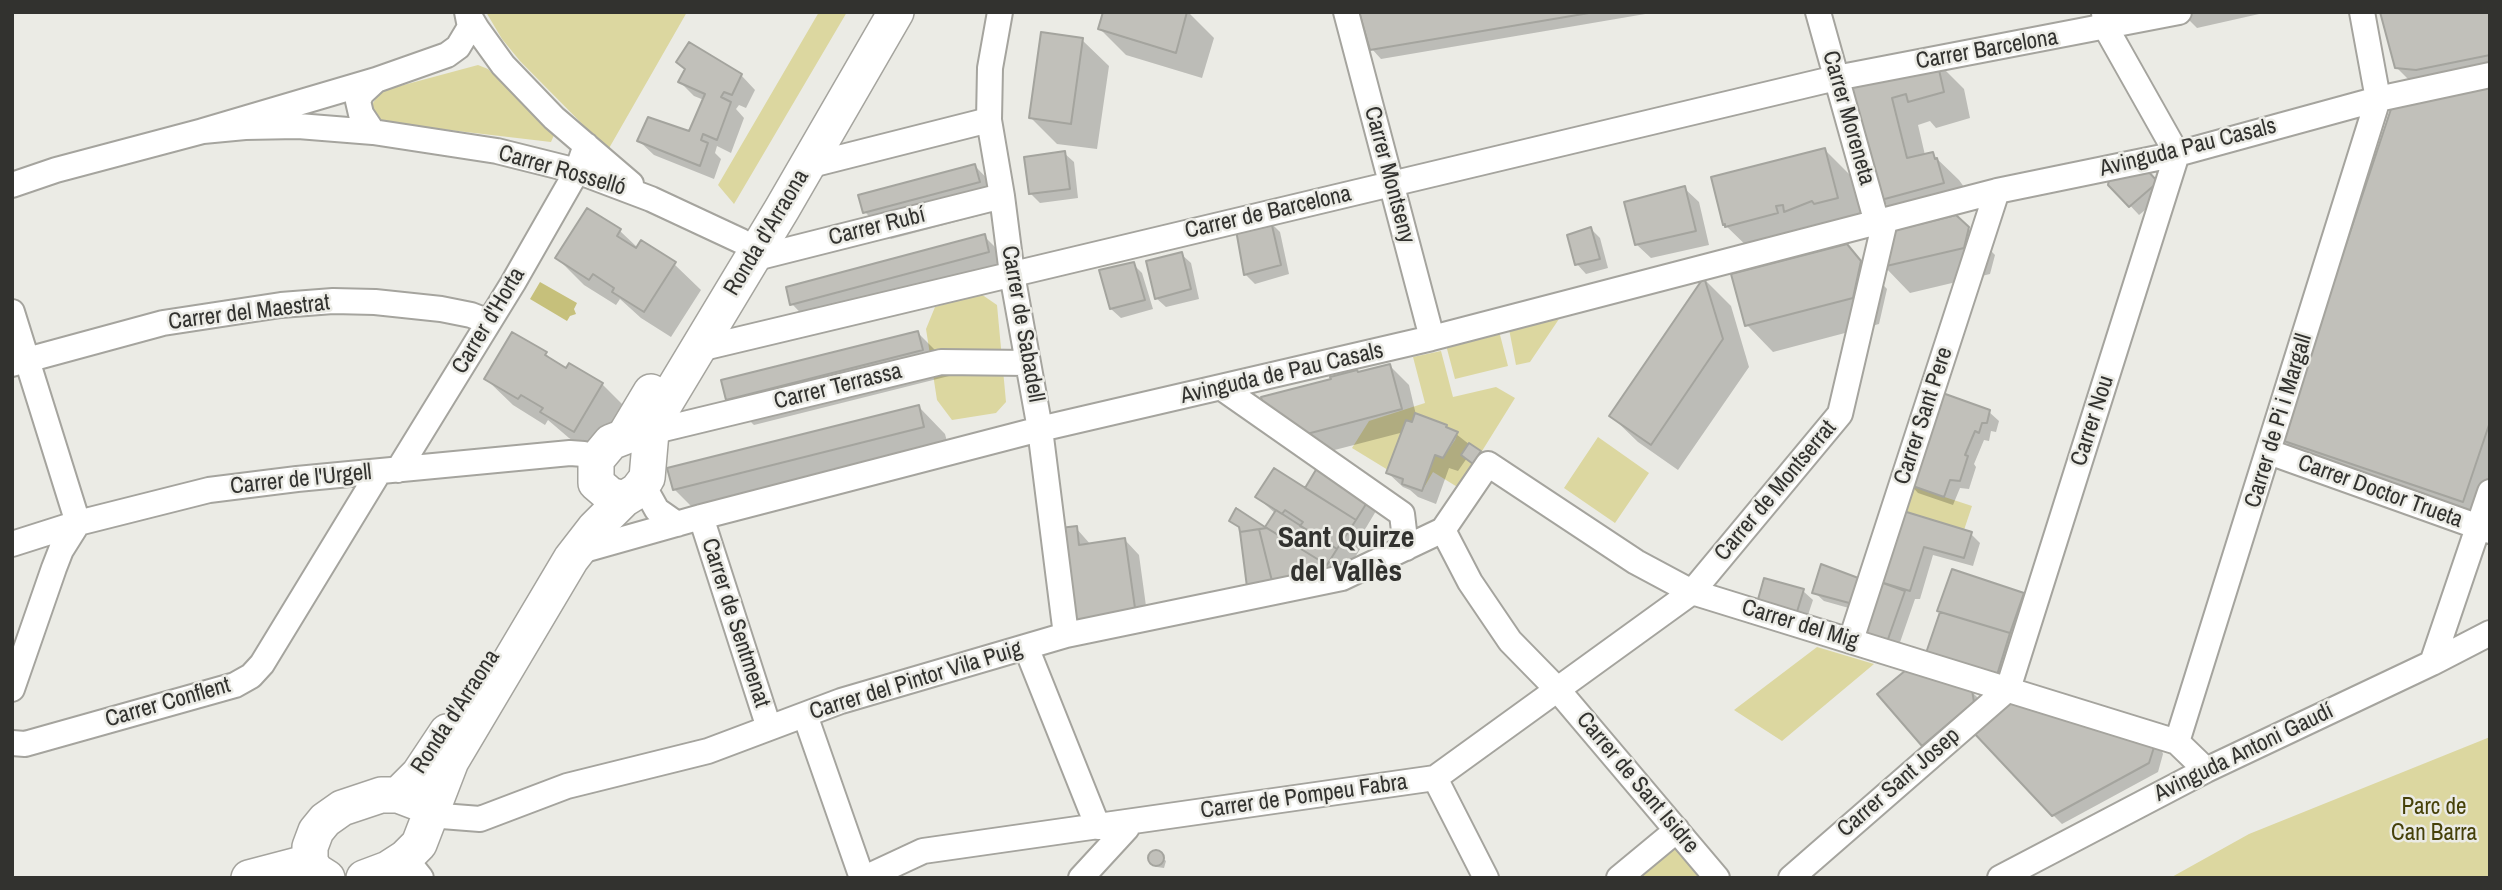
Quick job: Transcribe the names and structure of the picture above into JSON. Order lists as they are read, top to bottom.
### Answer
{
  "streets": {
    "street": [
      "Carrer Barcelona",
      "Carrer Moreneta",
      "Avinguda Pau Casals",
      "Carrer Rosselló",
      "Carrer Montseny",
      "Carrer de Barcelona",
      "Carrer Rubí",
      "Ronda d'Arraona",
      "Carrer del Maestrat",
      "Carrer d'Horta",
      "Carrer de Sabadell",
      "Avinguda de Pau Casals",
      "Carrer Terrassa",
      "Carrer Sant Pere",
      "Carrer Nou",
      "Carrer de Pi i Margall",
      "Carrer de l'Urgell",
      "Carrer de Montserrat",
      "Carrer Doctor Trueta",
      "Carrer de Sentmenat",
      "Carrer del Mig",
      "Carrer del Pintor Vila Puig",
      "Carrer Conflent",
      "Avinguda Antoni Gaudí",
      "Carrer de Sant Isidre",
      "Carrer Sant Josep",
      "Carrer de Pompeu Fabra"
    ]
  },
  "crossings": [
    ["Carrer Barcelona", "Carrer Moreneta"],
    ["Carrer Barcelona", "Carrer de Barcelona"],
    ["Carrer Moreneta", "Avinguda Pau Casals"],
    ["Carrer Moreneta", "Carrer de Barcelona"],
    ["Carrer Moreneta", "Avinguda de Pau Casals"],
    ["Carrer Moreneta", "Carrer de Montserrat"],
    ["Avinguda Pau Casals", "Avinguda de Pau Casals"],
    ["Avinguda Pau Casals", "Carrer Sant Pere"],
    ["Avinguda Pau Casals", "Carrer Nou"],
    ["Avinguda Pau Casals", "Carrer de Pi i Margall"],
    ["Avinguda Pau Casals", "Carrer de Montserrat"],
    ["Carrer Rosselló", "Carrer Rubí"],
    ["Carrer Rosselló", "Ronda d'Arraona"],
    ["Carrer Rosselló", "Carrer d'Horta"],
    ["Carrer Montseny", "Carrer de Barcelona"],
    ["Carrer Montseny", "Avinguda de Pau Casals"],
    ["Carrer de Barcelona", "Ronda d'Arraona"],
    ["Carrer de Barcelona", "Carrer de Sabadell"],
    ["Carrer Rubí", "Ronda d'Arraona"],
    ["Carrer Rubí", "Carrer de Sabadell"],
    ["Ronda d'Arraona", "Carrer Terrassa"],
    ["Ronda d'Arraona", "Carrer de l'Urgell"],
    ["Ronda d'Arraona", "Carrer del Pintor Vila Puig"],
    ["Carrer del Maestrat", "Carrer d'Horta"],
    ["Carrer d'Horta", "Carrer de l'Urgell"],
    ["Carrer d'Horta", "Carrer Conflent"],
    ["Carrer de Sabadell", "Avinguda de Pau Casals"],
    ["Carrer de Sabadell", "Carrer Terrassa"],
    ["Carrer de Sabadell", "Carrer del Pintor Vila Puig"],
    ["Avinguda de Pau Casals", "Carrer de Montserrat"],
    ["Avinguda de Pau Casals", "Carrer de Sentmenat"],
    ["Carrer Terrassa", "Carrer de l'Urgell"],
    ["Carrer Sant Pere", "Carrer del Mig"],
    ["Carrer Nou", "Carrer del Mig"],
    ["Carrer Nou", "Carrer Sant Josep"],
    ["Carrer de Pi i Margall", "Carrer Doctor Trueta"],
    ["Carrer de Pi i Margall", "Carrer del Mig"],
    ["Carrer de l'Urgell", "Carrer Conflent"],
    ["Carrer de Montserrat", "Carrer del Mig"],
    ["Carrer de Montserrat", "Carrer de Pompeu Fabra"],
    ["Carrer de Sentmenat", "Carrer del Pintor Vila Puig"],
    ["Carrer del Mig", "Carrer del Pintor Vila Puig"],
    ["Carrer del Mig", "Avinguda Antoni Gaudí"],
    ["Carrer del Mig", "Carrer de Sant Isidre"],
    ["Carrer del Mig", "Carrer Sant Josep"],
    ["Carrer del Mig", "Carrer de Pompeu Fabra"],
    ["Carrer del Pintor Vila Puig", "Carrer de Sant Isidre"],
    ["Carrer de Sant Isidre", "Carrer de Pompeu Fabra"]
  ],
  "districts": ["Sant Quirze del Vallès"],
  "parks": ["Parc de Can Barra"]
}
